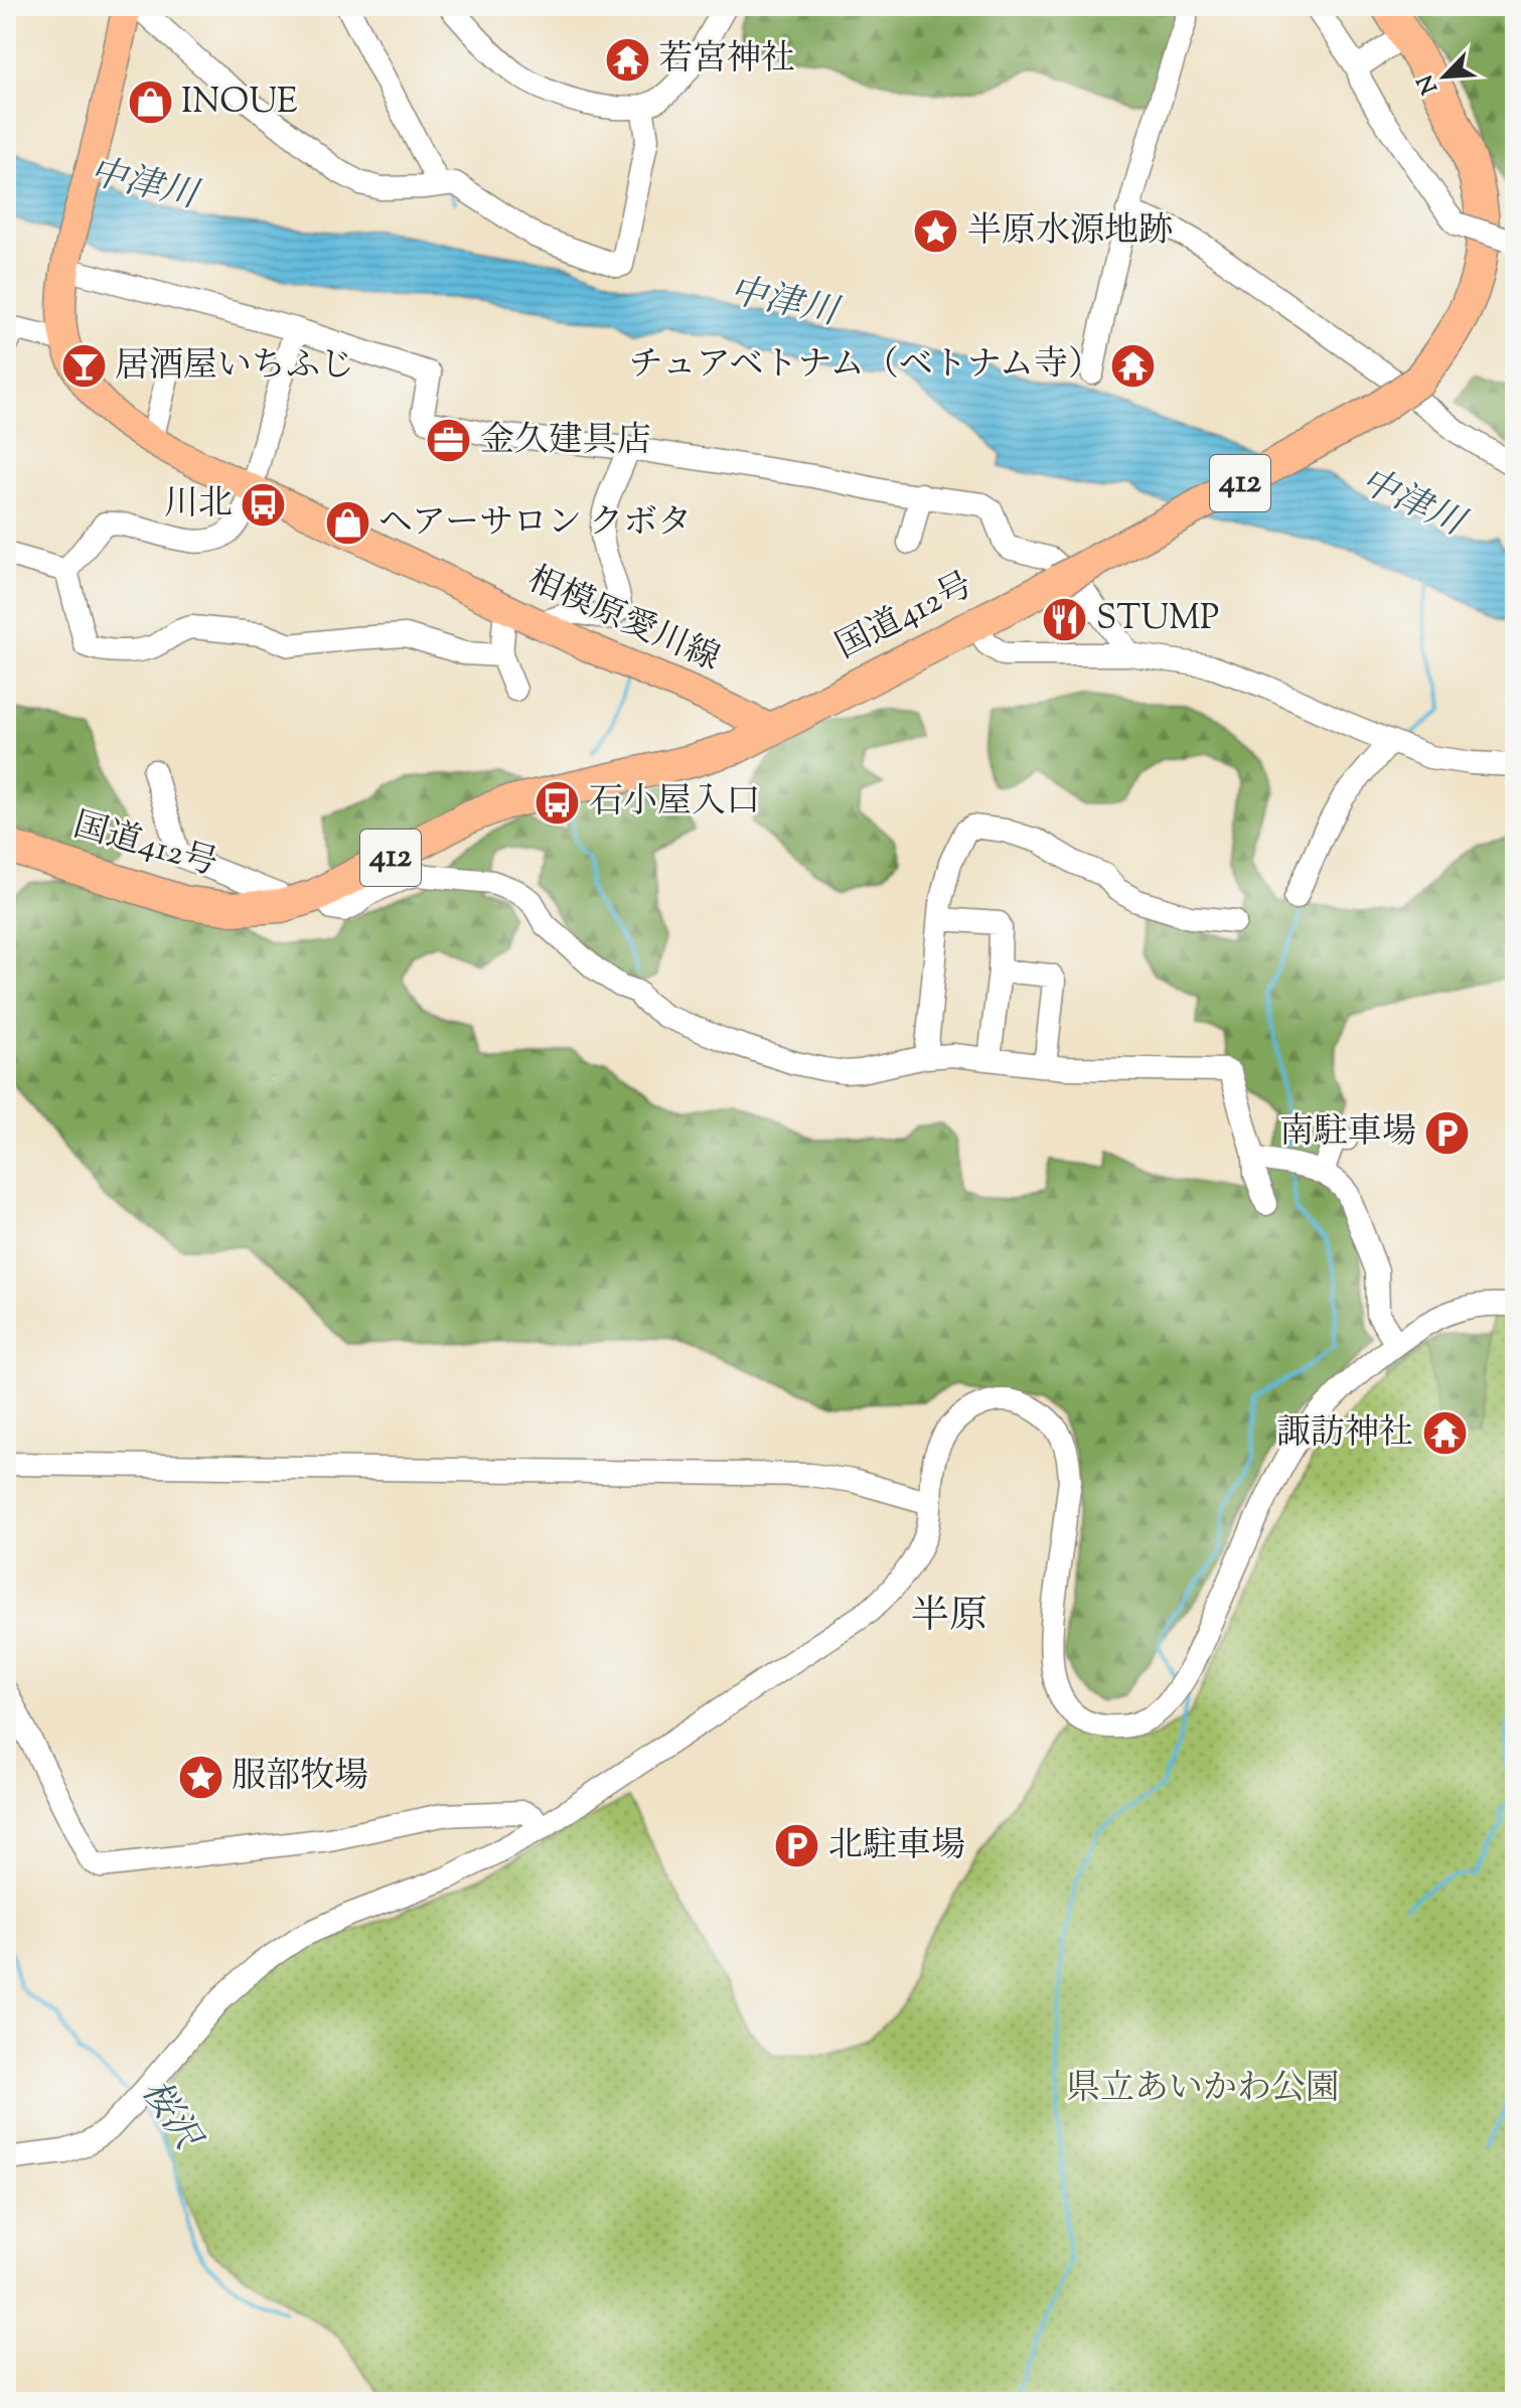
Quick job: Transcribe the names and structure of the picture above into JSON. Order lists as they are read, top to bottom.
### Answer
{
  "streets": {
    "highway": ["412", "国道412号"],
    "main road": ["相模原愛川線"]
  },
  "crossings": [
    ["国道412号", "相模原愛川線"]
  ],
  "districts": ["半原"],
  "water": ["中津川", "桜沢"],
  "parks": ["県立あいかわ公園"],
  "places": {
    "temple": ["若宮神社", "チュアベトナム（ベトナム寺）", "諏訪神社"],
    "shop": ["INOUE", "ヘアーサロン クボタ"],
    "place": ["半原水源地跡", "服部牧場"],
    "bar": ["居酒屋いちふじ"],
    "office": ["金久建具店"],
    "bus stop": ["川北", "石小屋入口"],
    "restaurant": ["STUMP"],
    "parking": ["南駐車場", "北駐車場"]
  },
  "north": "bottom left"
}
